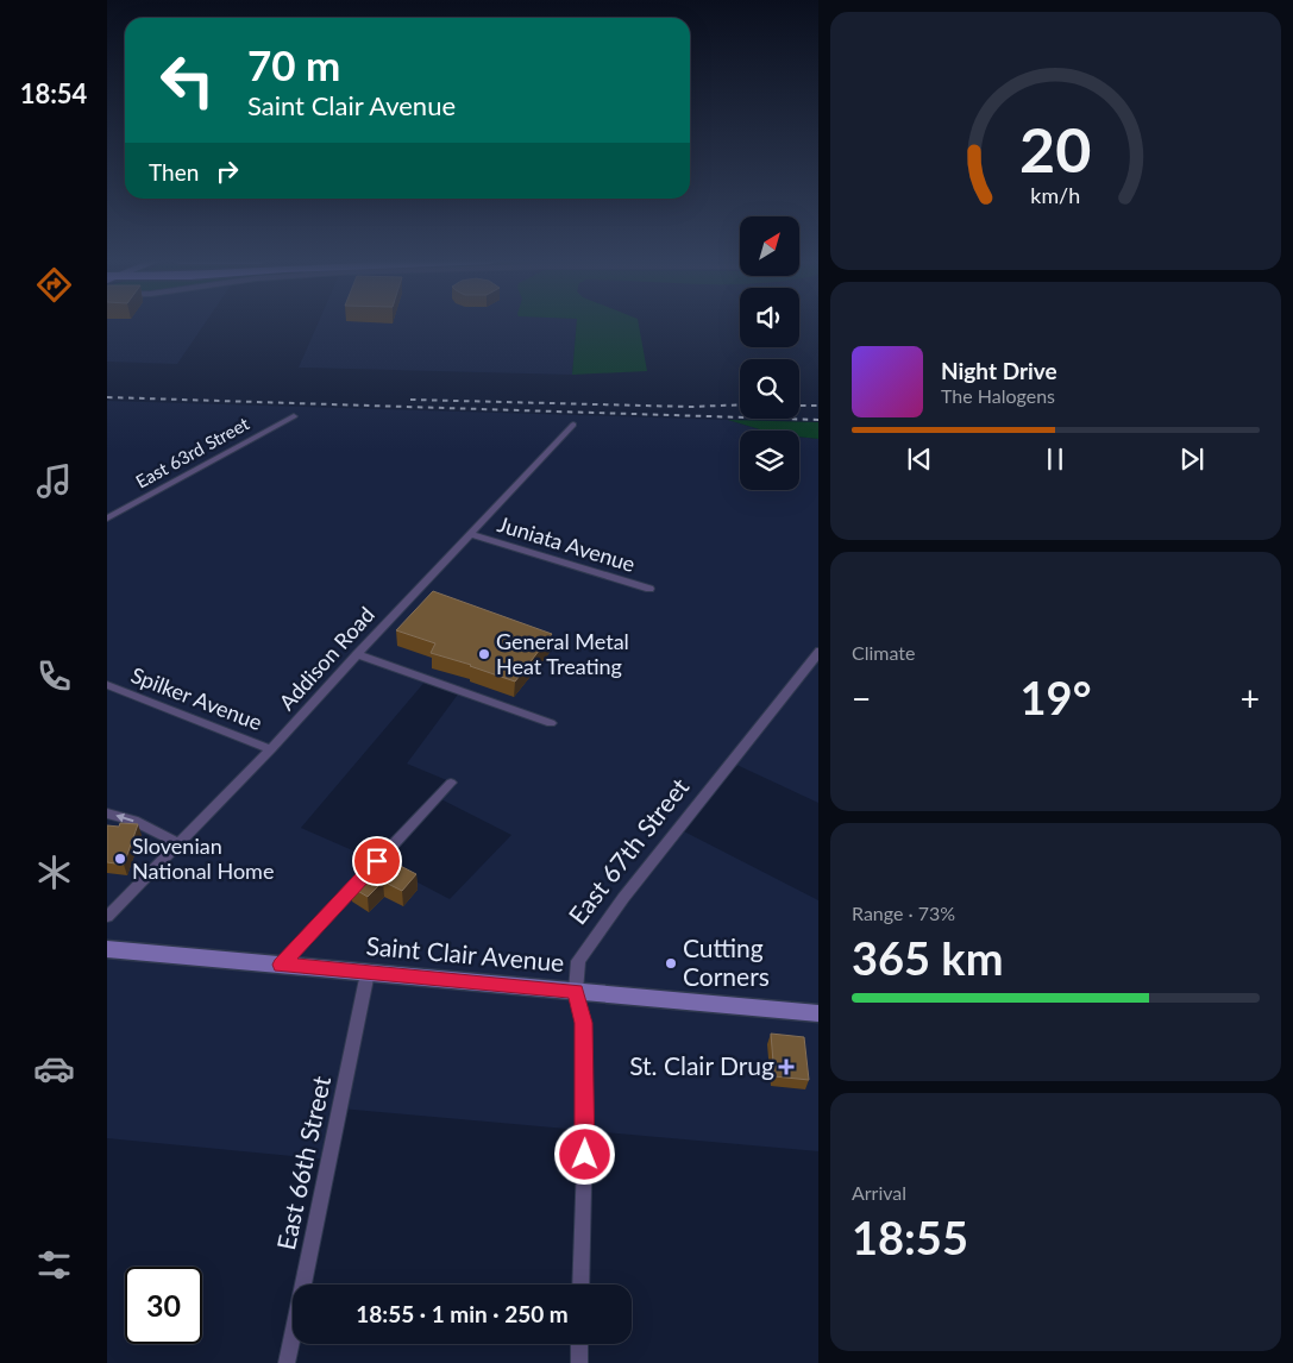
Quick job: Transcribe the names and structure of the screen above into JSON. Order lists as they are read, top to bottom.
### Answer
{
  "streets": {
    "main road": ["Saint Clair Avenue"],
    "street": [
      "East 63rd Street",
      "Juniata Avenue",
      "Addison Road",
      "Spilker Avenue",
      "East 67th Street",
      "East 66th Street"
    ]
  },
  "crossings": [
    ["Juniata Avenue", "Addison Road"],
    ["Addison Road", "Spilker Avenue"],
    ["East 67th Street", "Saint Clair Avenue"],
    ["Saint Clair Avenue", "East 66th Street"]
  ],
  "places": {
    "other": ["General Metal Heat Treating", "Slovenian National Home", "Cutting Corners"],
    "health": ["St. Clair Drug"]
  },
  "north": "top right",
  "page": {
    "tabs": "18:54",
    "turn": ["70 m", "Saint Clair Avenue"],
    "then": "Then",
    "song": ["Night Drive", "The Halogens"],
    "tile": [
      "Climate",
      ["Range · 73%", "365 km"],
      ["Arrival", "18:55"]
    ],
    "heat": ["−", "19°", "+"],
    "limit": "30",
    "trip": "18:55 · 1 min · 250 m",
    "gauge": ["20", "km/h"]
  }
}
